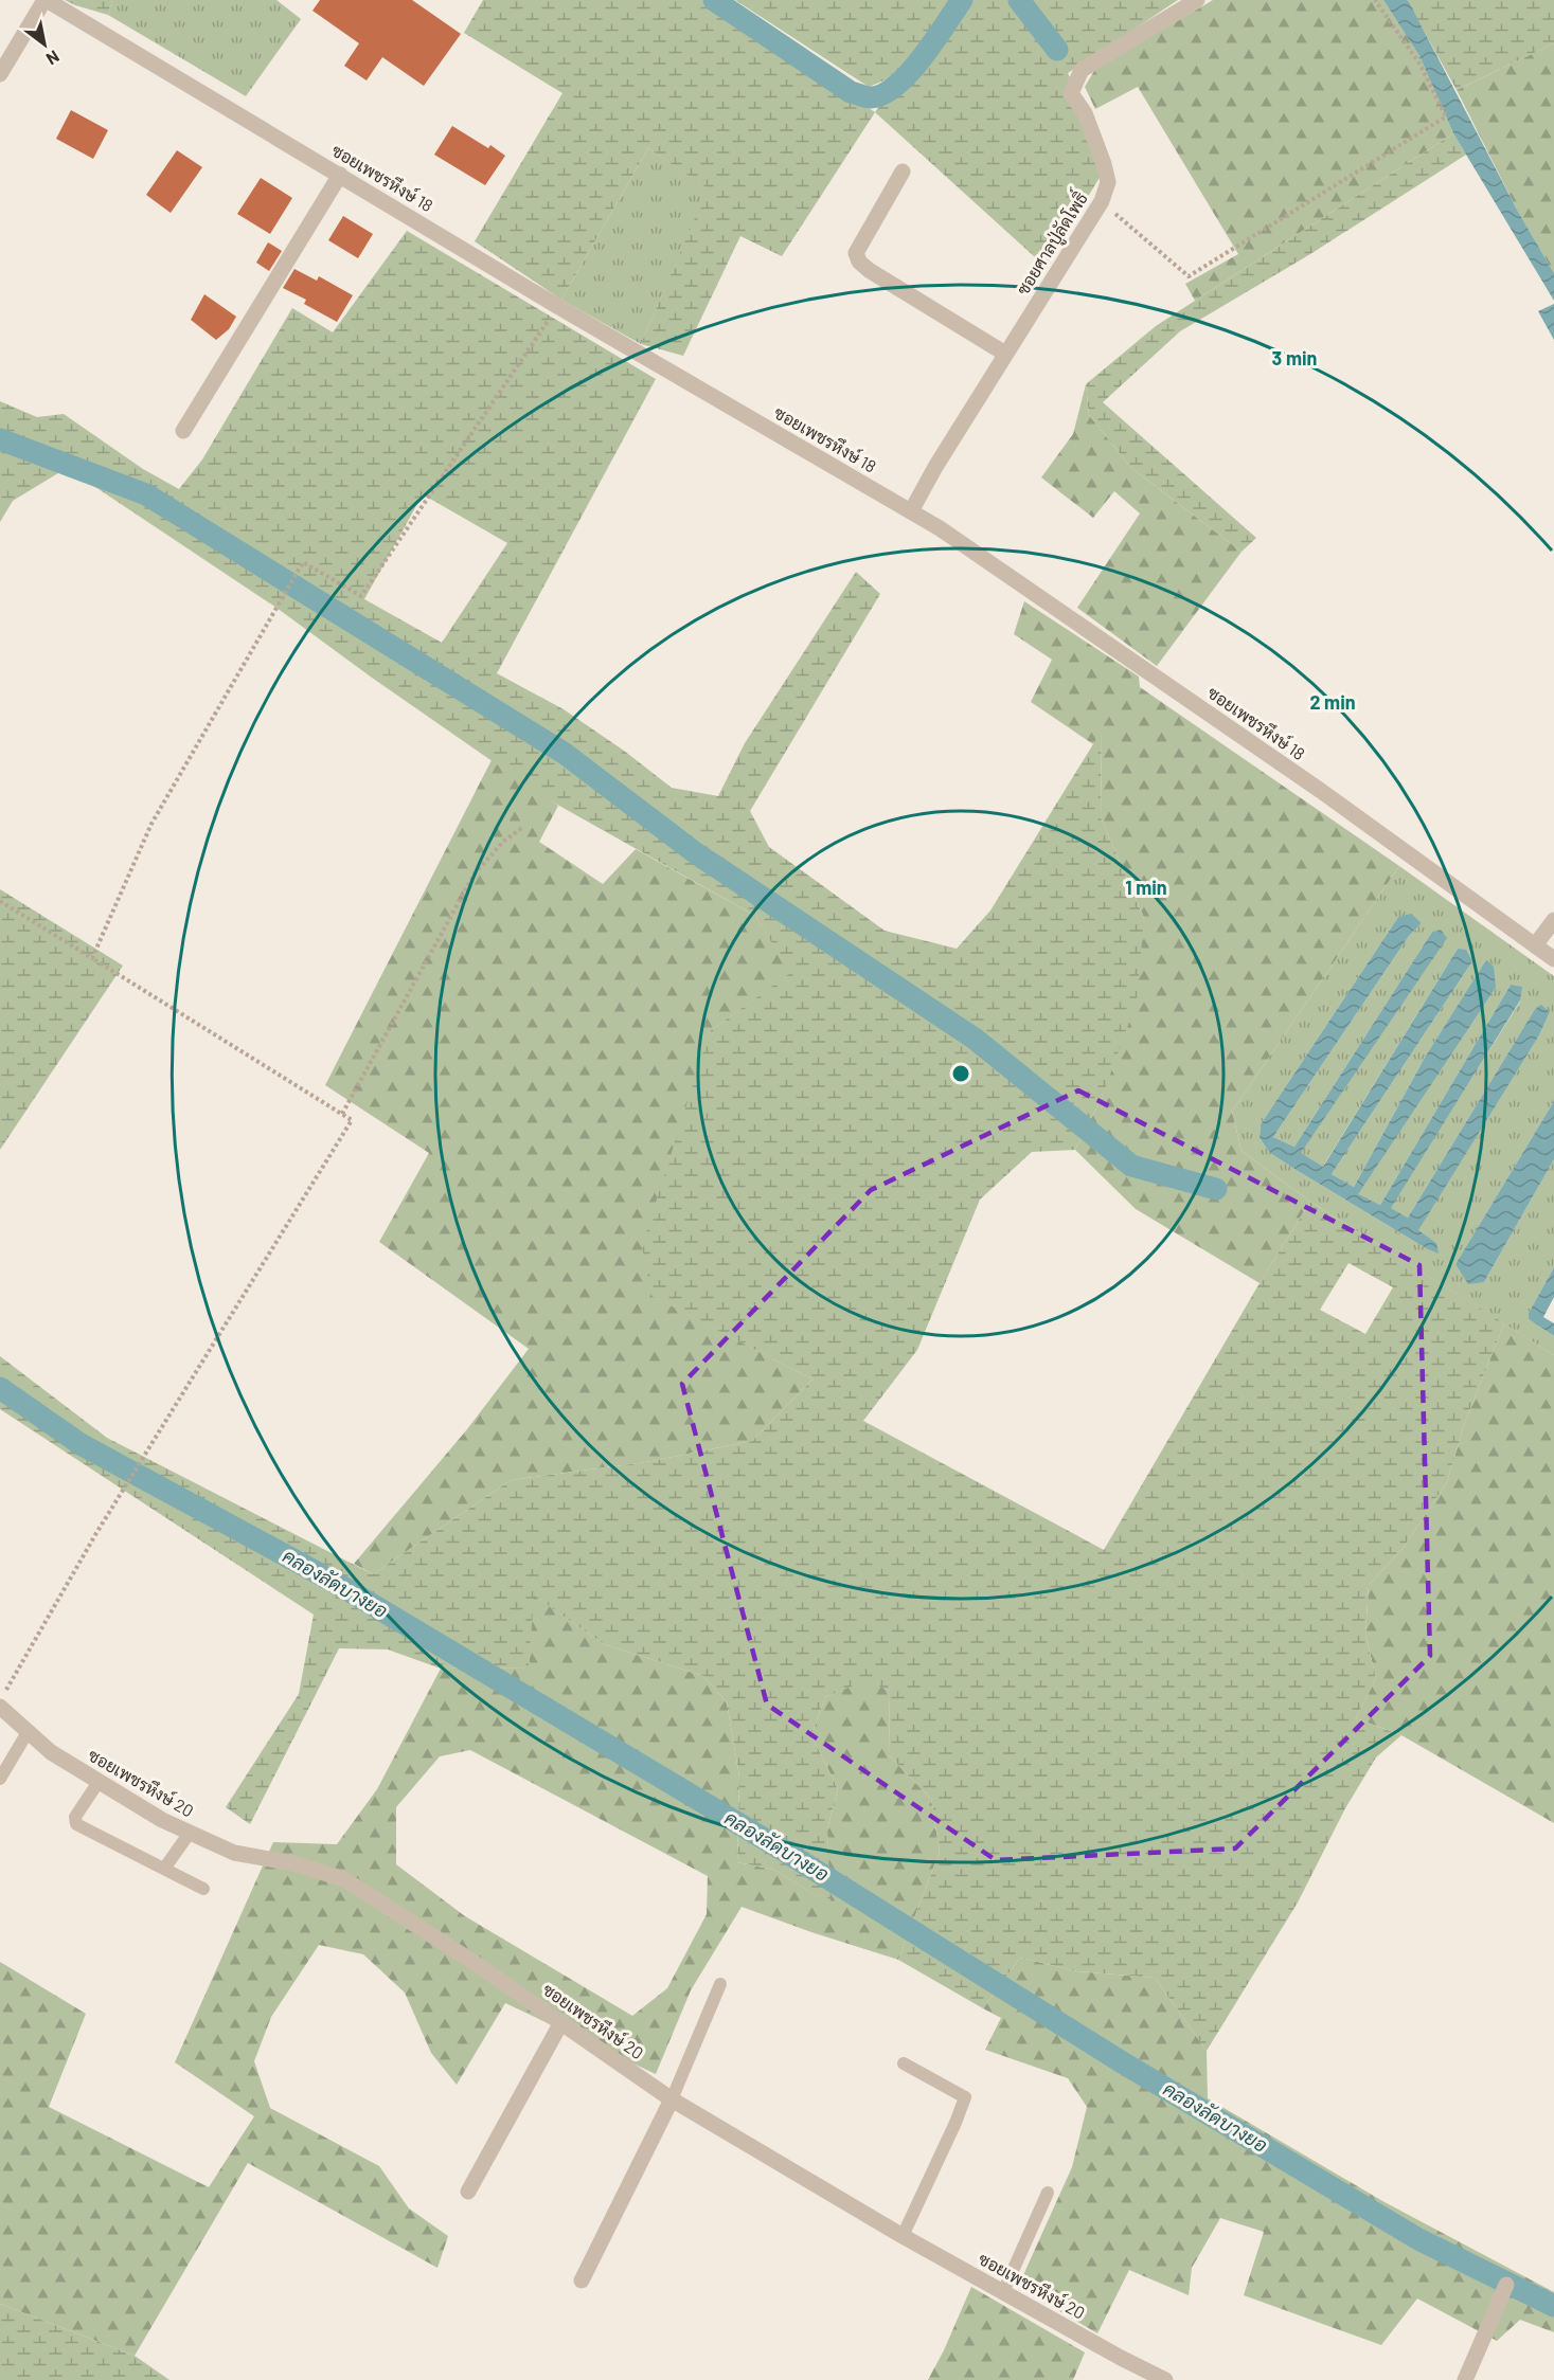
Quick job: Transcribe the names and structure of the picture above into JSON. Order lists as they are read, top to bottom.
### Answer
{
  "streets": {
    "street": ["ซอยเพชรหึงษ์ 18", "ซอยศาลปู่ลัดโพธิ์", "ซอยเพชรหึงษ์ 20"]
  },
  "crossings": [
    ["ซอยเพชรหึงษ์ 18", "ซอยศาลปู่ลัดโพธิ์"]
  ],
  "water": ["คลองลัดบางยอ"],
  "north": "bottom right",
  "rings": ["3 min", "2 min", "1 min"]
}
